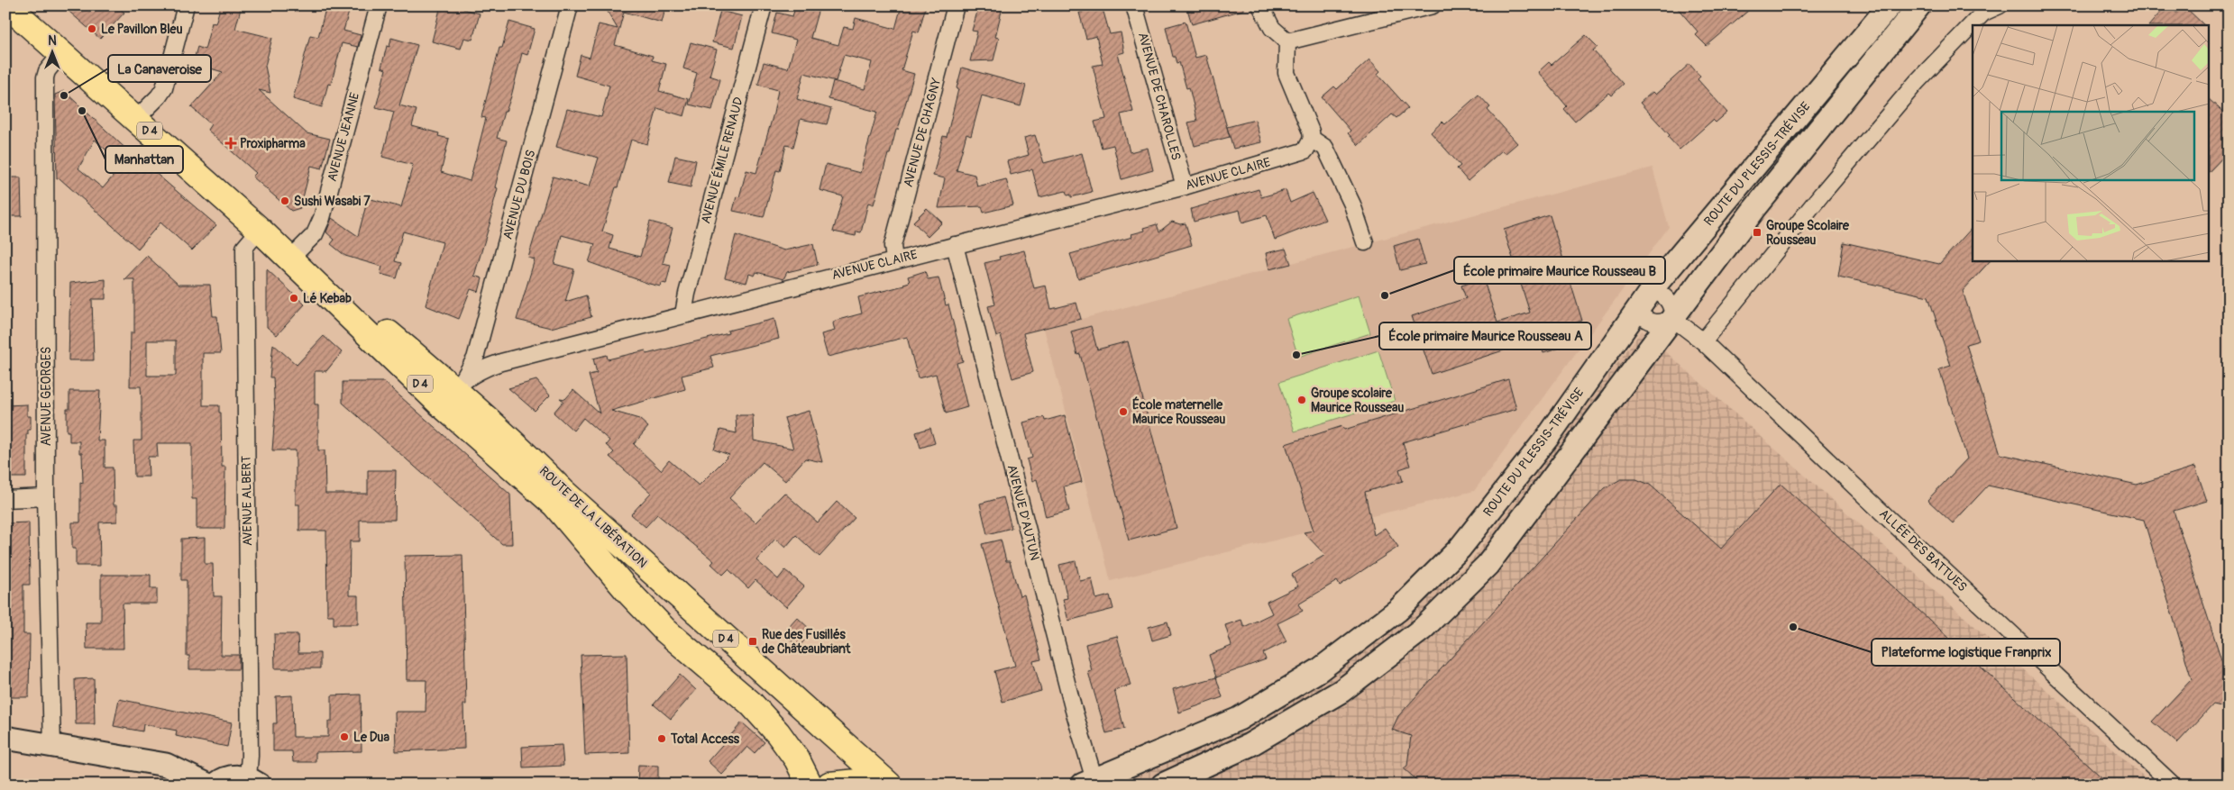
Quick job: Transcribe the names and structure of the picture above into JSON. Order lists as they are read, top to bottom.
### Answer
{
  "streets": {
    "main road": ["D 4", "ROUTE DU PLESSIS-TRÉVISE", "ROUTE DE LA LIBÉRATION"],
    "street": [
      "AVENUE DE CHAROLLES",
      "AVENUE DE CHAGNY",
      "AVENUE JEANNE",
      "AVENUE ÉMILE RENAUD",
      "AVENUE CLAIRE",
      "AVENUE DU BOIS",
      "AVENUE GEORGES",
      "AVENUE ALBERT",
      "AVENUE D'AUTUN",
      "ALLÉE DES BATTUES"
    ]
  },
  "crossings": [
    ["AVENUE DE CHAROLLES", "AVENUE CLAIRE"],
    ["AVENUE DE CHAGNY", "AVENUE CLAIRE"],
    ["AVENUE JEANNE", "ROUTE DE LA LIBÉRATION"],
    ["AVENUE ÉMILE RENAUD", "AVENUE CLAIRE"],
    ["ROUTE DU PLESSIS-TRÉVISE", "AVENUE D'AUTUN"],
    ["ROUTE DU PLESSIS-TRÉVISE", "ALLÉE DES BATTUES"],
    ["AVENUE CLAIRE", "AVENUE DU BOIS"],
    ["AVENUE CLAIRE", "AVENUE D'AUTUN"],
    ["AVENUE CLAIRE", "ROUTE DE LA LIBÉRATION"],
    ["AVENUE DU BOIS", "ROUTE DE LA LIBÉRATION"],
    ["AVENUE GEORGES", "ROUTE DE LA LIBÉRATION"],
    ["AVENUE ALBERT", "ROUTE DE LA LIBÉRATION"]
  ],
  "places": {
    "other": [
      "Le Pavillon Bleu",
      "La Canaveroise",
      "Manhattan",
      "Sushi Wasabi 7",
      "École primaire Maurice Rousseau B",
      "Lé Kebab",
      "École primaire Maurice Rousseau A",
      "Groupe scolaire Maurice Rousseau",
      "École maternelle Maurice Rousseau",
      "Plateforme logistique Franprix",
      "Le Dua",
      "Total Access"
    ],
    "health": ["Proxipharma"],
    "transit": ["Groupe Scolaire Rousseau", "Rue des Fusillés de Châteaubriant"]
  },
  "north": "top"
}
